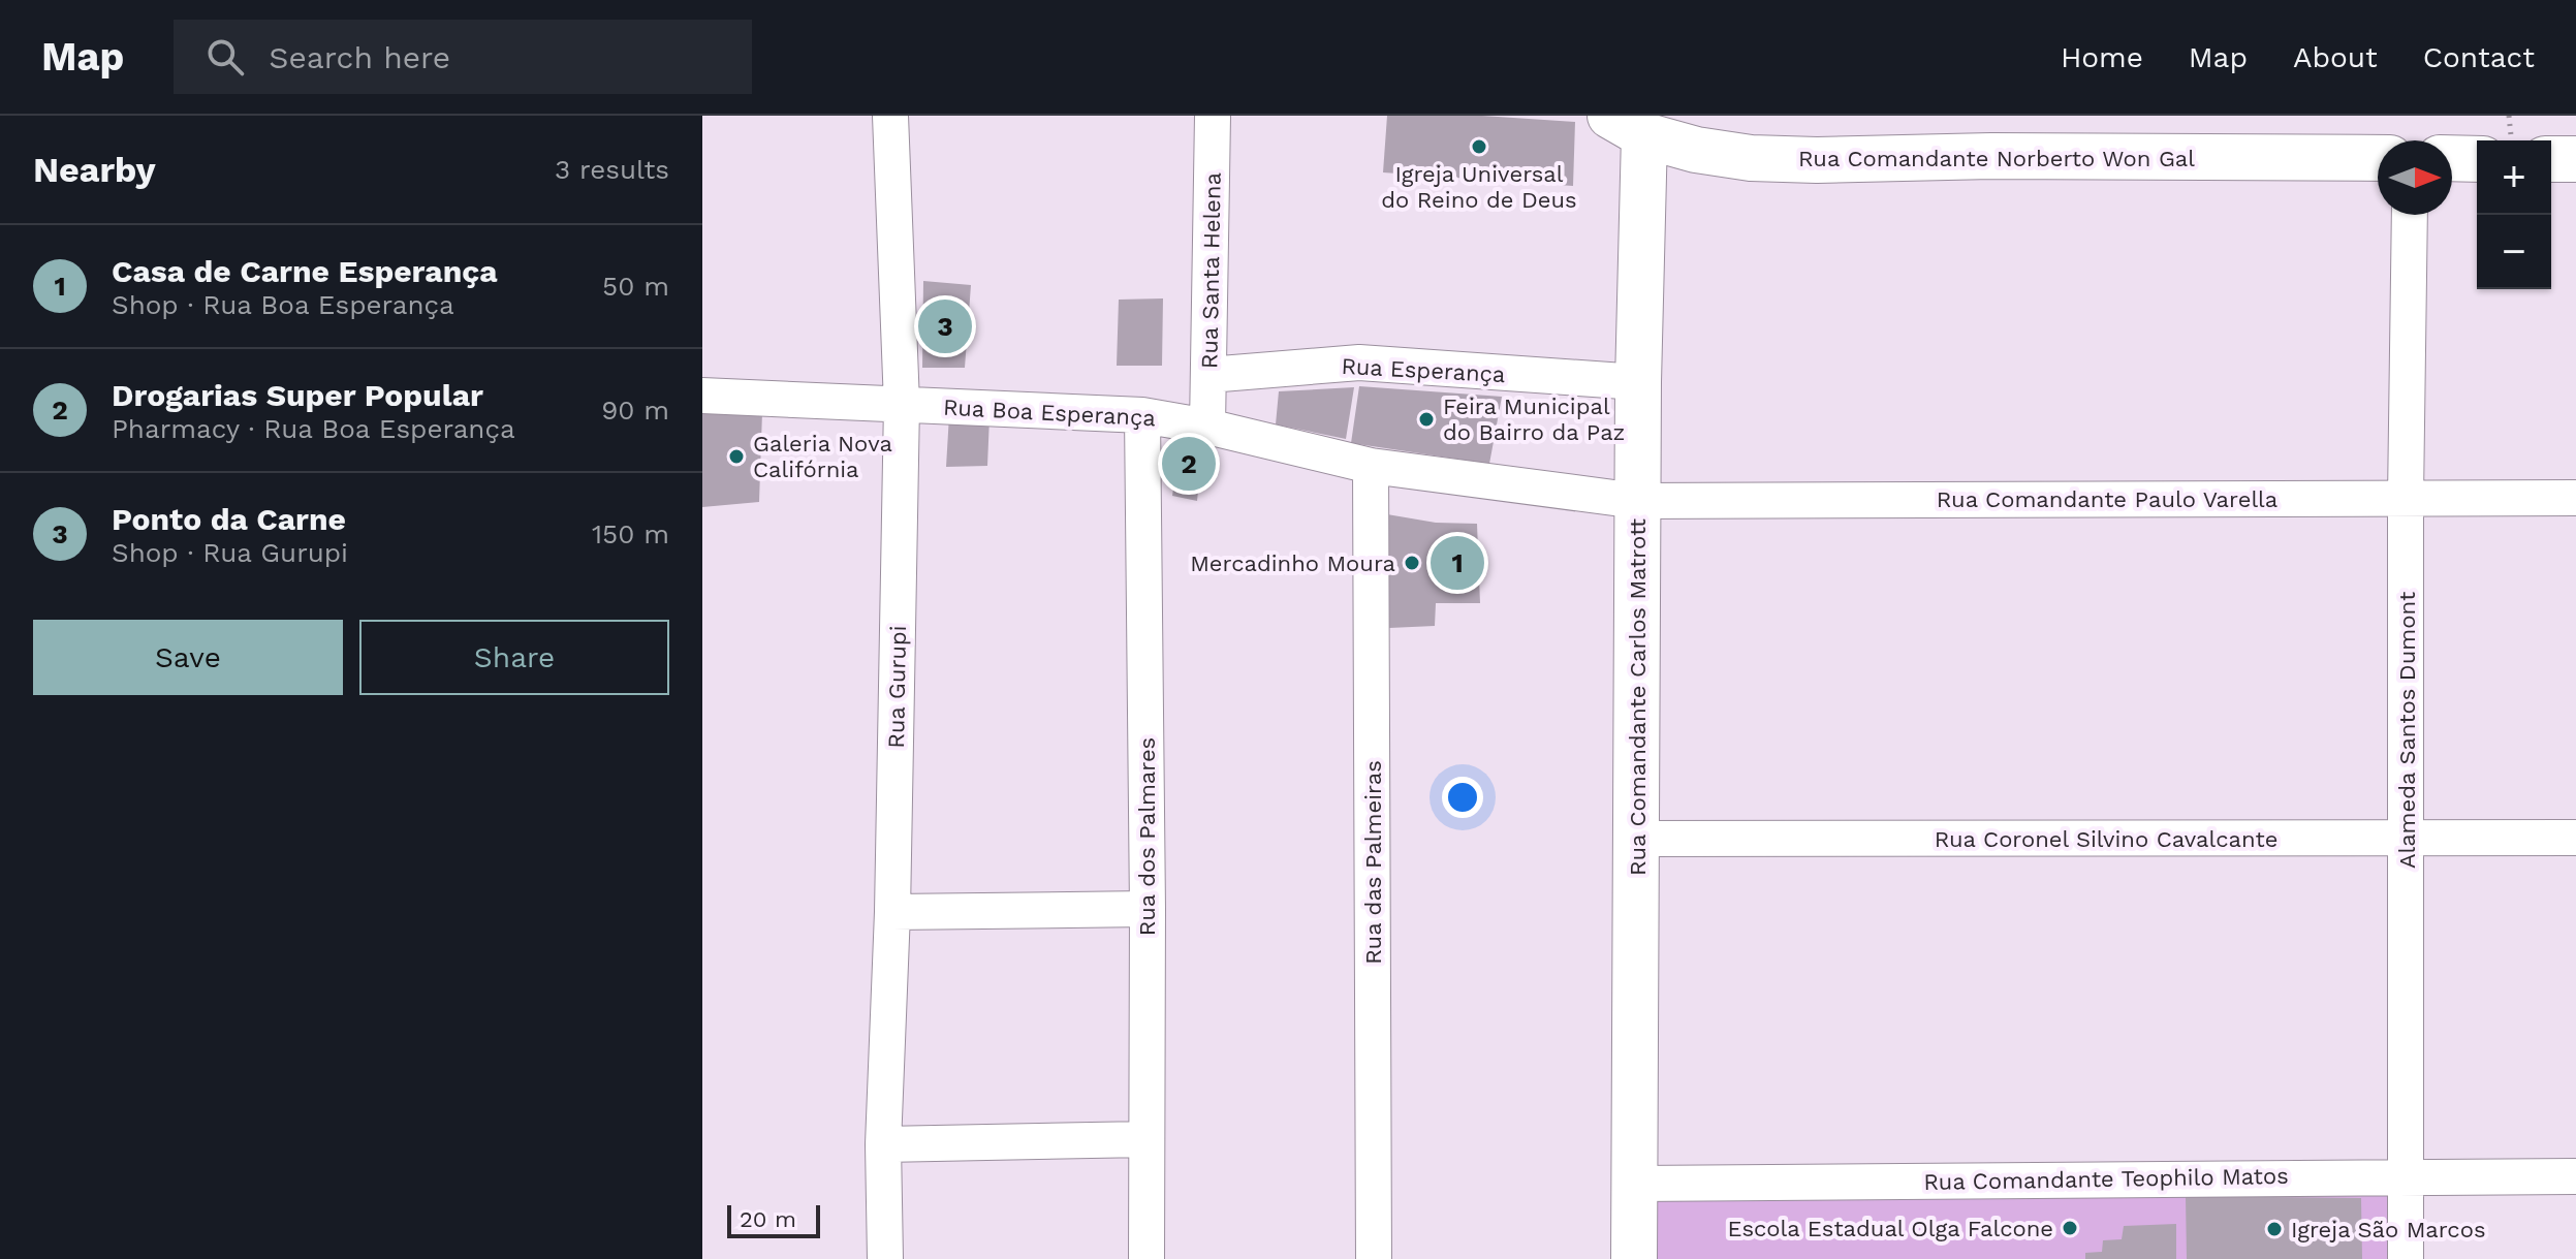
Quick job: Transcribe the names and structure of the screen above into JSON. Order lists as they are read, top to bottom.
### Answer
{
  "streets": {
    "street": [
      "Rua Comandante Norberto Won Gal",
      "Rua Santa Helena",
      "Rua Esperança",
      "Rua Boa Esperança",
      "Rua Comandante Paulo Varella",
      "Rua Gurupi",
      "Rua Comandante Carlos Matrott",
      "Alameda Santos Dumont",
      "Rua dos Palmares",
      "Rua Coronel Silvino Cavalcante",
      "Rua das Palmeiras",
      "Rua Comandante Teophilo Matos"
    ]
  },
  "crossings": [
    ["Rua Comandante Norberto Won Gal", "Rua Comandante Carlos Matrott"],
    ["Rua Santa Helena", "Rua Esperança"],
    ["Rua Santa Helena", "Rua Boa Esperança"],
    ["Rua Esperança", "Rua Comandante Carlos Matrott"],
    ["Rua Boa Esperança", "Rua Comandante Paulo Varella"],
    ["Rua Boa Esperança", "Rua Gurupi"],
    ["Rua Boa Esperança", "Rua Comandante Carlos Matrott"],
    ["Rua Boa Esperança", "Rua dos Palmares"],
    ["Rua Boa Esperança", "Rua das Palmeiras"],
    ["Rua Comandante Paulo Varella", "Rua Comandante Carlos Matrott"],
    ["Rua Comandante Paulo Varella", "Alameda Santos Dumont"],
    ["Rua Comandante Carlos Matrott", "Rua Coronel Silvino Cavalcante"],
    ["Rua Comandante Carlos Matrott", "Rua Comandante Teophilo Matos"],
    ["Alameda Santos Dumont", "Rua Coronel Silvino Cavalcante"],
    ["Alameda Santos Dumont", "Rua Comandante Teophilo Matos"]
  ],
  "places": [
    "Igreja Universal do Reino de Deus",
    "Feira Municipal do Bairro da Paz",
    "Galeria Nova Califórnia",
    "Mercadinho Moura",
    "Escola Estadual Olga Falcone",
    "Igreja São Marcos"
  ],
  "scale_bar": "20 m",
  "north": "right",
  "page": {
    "header": "Map",
    "search": "Search here",
    "nav": [
      "Home",
      "Map",
      "About",
      "Contact"
    ],
    "heading": ["Nearby", "3 results"],
    "map_buttons": ["+", "−"],
    "list": [
      {
        "mark": "1",
        "name": "Casa de Carne Esperança",
        "note": "Shop · Rua Boa Esperança",
        "value": "50 m"
      },
      {
        "mark": "2",
        "name": "Drogarias Super Popular",
        "note": "Pharmacy · Rua Boa Esperança",
        "value": "90 m"
      },
      {
        "mark": "3",
        "name": "Ponto da Carne",
        "note": "Shop · Rua Gurupi",
        "value": "150 m"
      }
    ],
    "pins": ["3", "2", "1"],
    "buttons": ["Save", "Share"],
    "scale": "20 m"
  }
}
